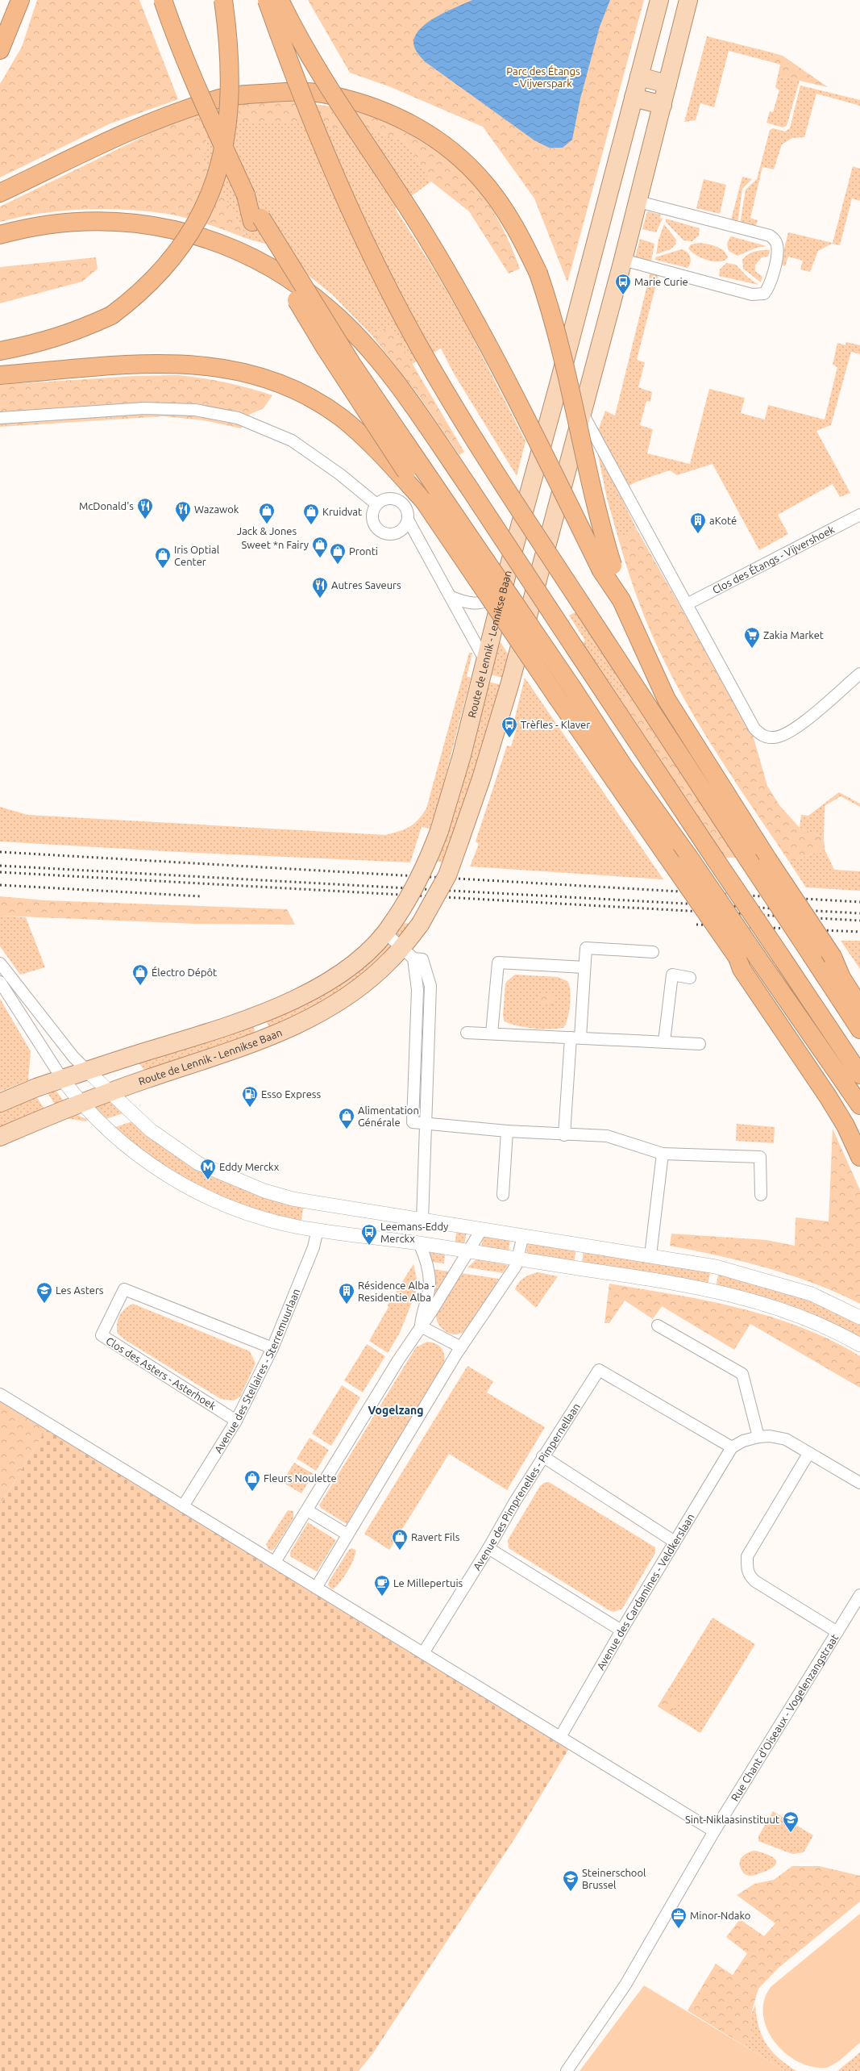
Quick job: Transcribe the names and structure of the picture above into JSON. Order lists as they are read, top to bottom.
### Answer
{
  "streets": {
    "main road": ["Route de Lennik - Lennikse Baan"],
    "street": [
      "Clos des Étangs - Vijvershoek",
      "Avenue des Stellaires - Sterremuurlaan",
      "Clos des Asters - Asterhoek",
      "Avenue des Pimprenelles - Pimpernellaan",
      "Avenue des Cardamines - Veldkerslaan",
      "Rue Chant d'Oiseaux - Vogelenzangstraat"
    ]
  },
  "crossings": [
    ["Avenue des Stellaires - Sterremuurlaan", "Clos des Asters - Asterhoek"],
    ["Avenue des Pimprenelles - Pimpernellaan", "Avenue des Cardamines - Veldkerslaan"]
  ],
  "districts": ["Vogelzang"],
  "parks": ["Parc des Étangs - Vijverspark"],
  "places": {
    "bus stop": ["Marie Curie", "Trèfles - Klaver", "Leemans-Eddy Merckx"],
    "restaurant": ["McDonald's", "Wazawok", "Autres Saveurs"],
    "shop": [
      "Jack & Jones",
      "Kruidvat",
      "Sweet *n Fairy",
      "Pronti",
      "Iris Optial Center",
      "Électro Dépôt",
      "Alimentation Générale",
      "Fleurs Noulette",
      "Ravert Fils"
    ],
    "building": ["aKoté", "Résidence Alba - Residentie Alba"],
    "supermarket": ["Zakia Market"],
    "fuel station": ["Esso Express"],
    "metro station": ["Eddy Merckx"],
    "school or university": ["Les Asters", "Sint-Niklaasinstituut", "Steinerschool Brussel"],
    "cafe": ["Le Millepertuis"],
    "office": ["Minor-Ndako"]
  }
}
